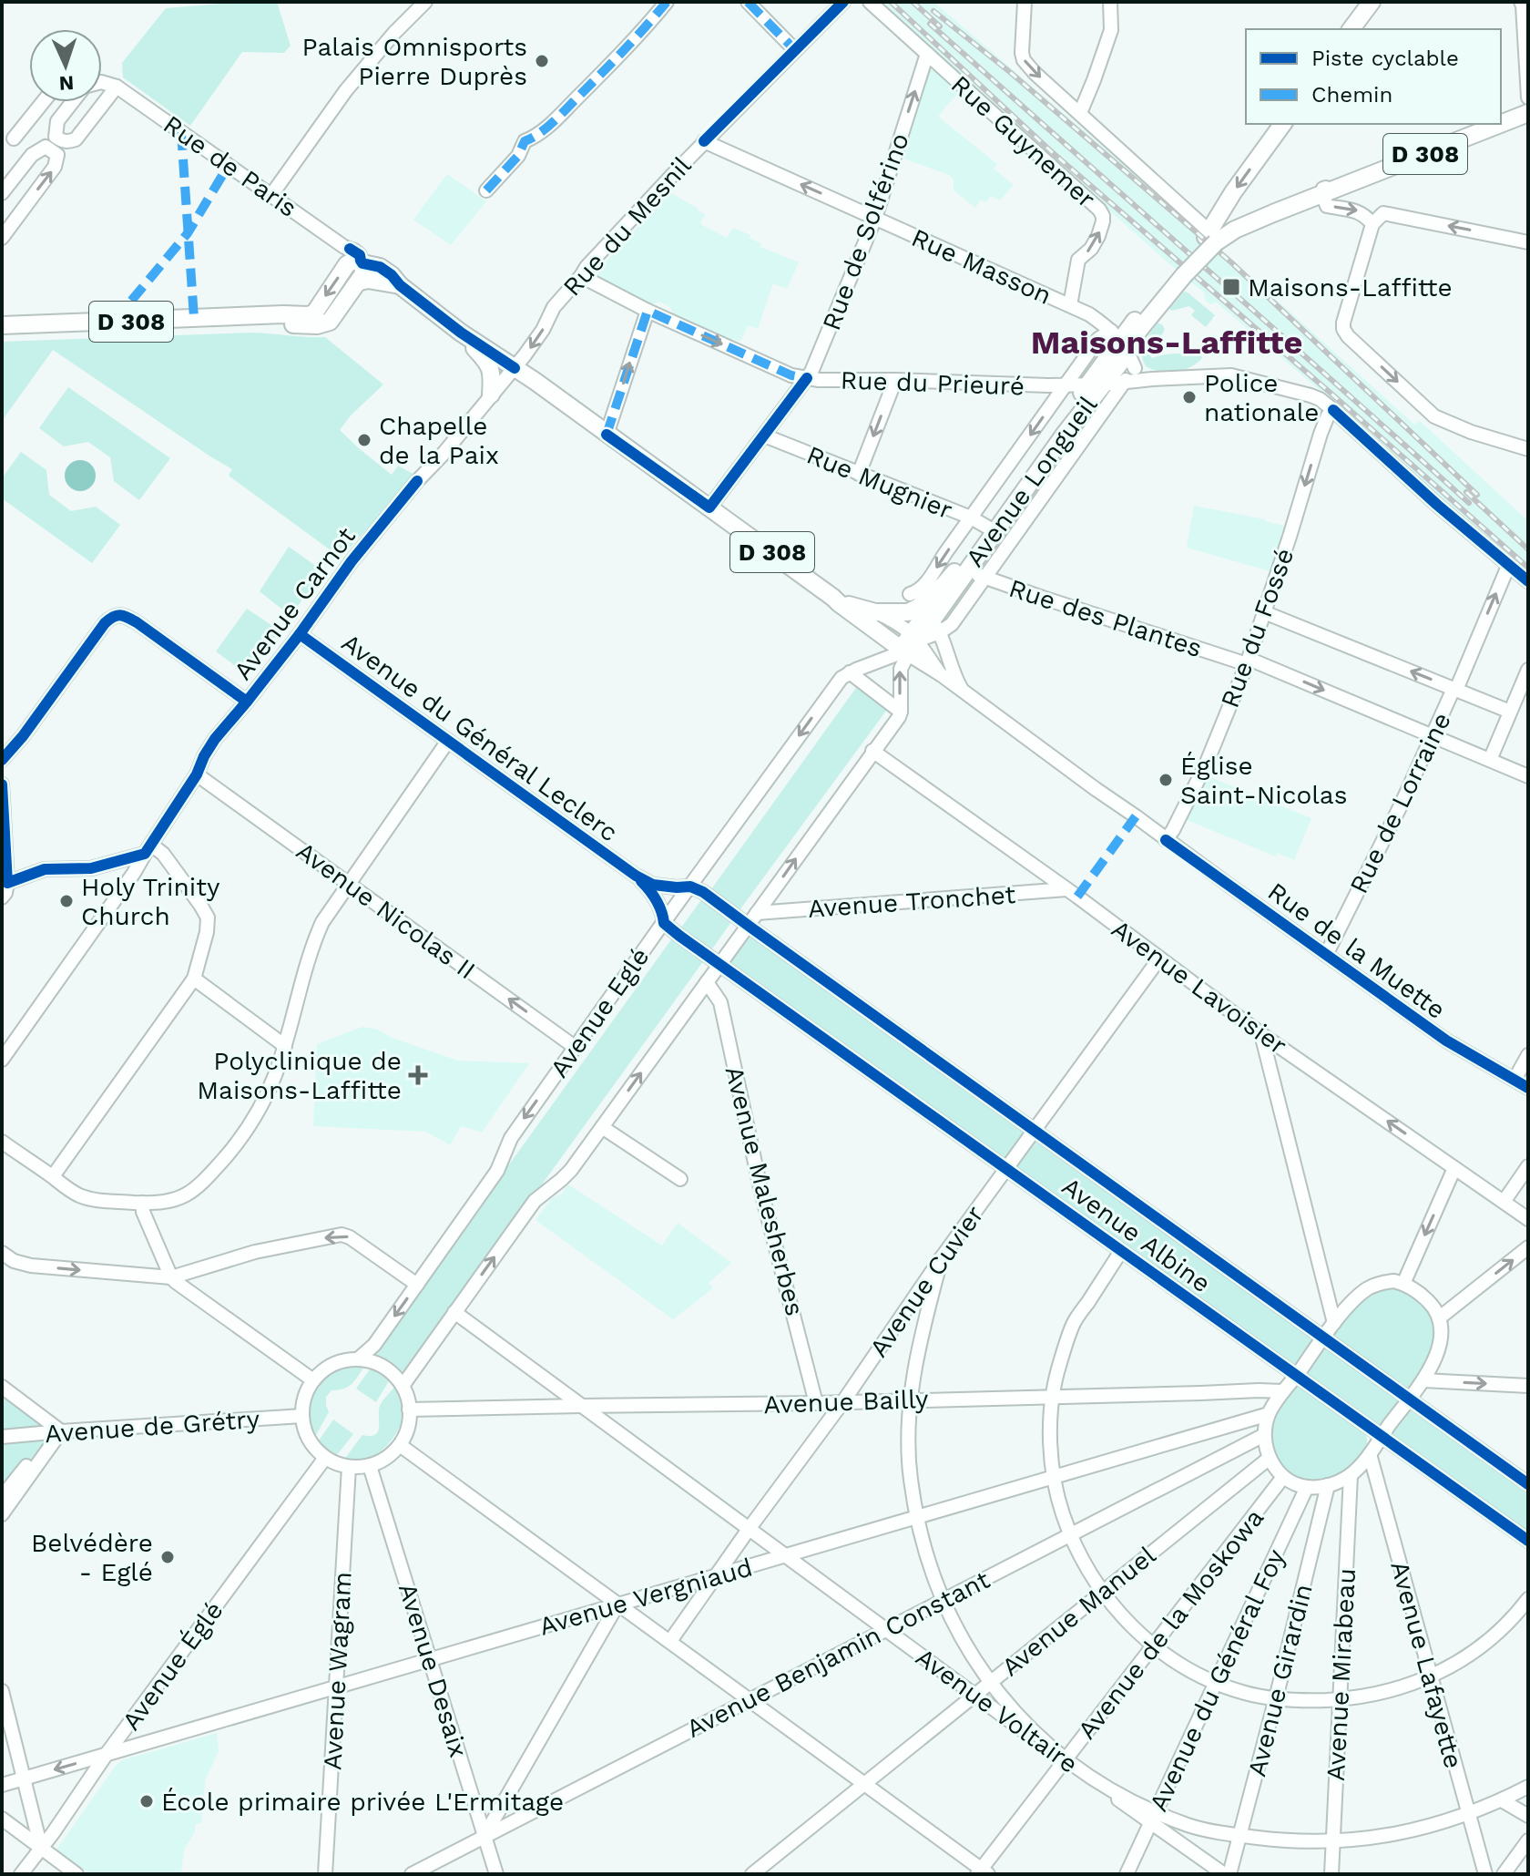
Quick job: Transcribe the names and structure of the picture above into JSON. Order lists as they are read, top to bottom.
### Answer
{
  "streets": {
    "main road": ["D 308", "Rue de Paris", "Avenue Longueil"],
    "street": [
      "Rue Guynemer",
      "Rue du Mesnil",
      "Rue de Solférino",
      "Rue Masson",
      "Rue du Prieuré",
      "Rue Mugnier",
      "Avenue Carnot",
      "Rue des Plantes",
      "Rue du Fossé",
      "Avenue du Général Leclerc",
      "Rue de Lorraine",
      "Avenue Tronchet",
      "Avenue Nicolas II",
      "Rue de la Muette",
      "Avenue Lavoisier",
      "Avenue Eglé",
      "Avenue Malesherbes",
      "Avenue Albine",
      "Avenue Cuvier",
      "Avenue Bailly",
      "Avenue de Grétry",
      "Avenue Vergniaud",
      "Avenue Manuel",
      "Avenue de la Moskowa",
      "Avenue Benjamin Constant",
      "Avenue Lafayette",
      "Avenue Églé",
      "Avenue Desaix",
      "Avenue Wagram",
      "Avenue Mirabeau",
      "Avenue du Général Foy",
      "Avenue Girardin",
      "Avenue Voltaire"
    ]
  },
  "crossings": [
    ["Rue Guynemer", "Rue de Solférino"],
    ["Rue Guynemer", "Rue Masson"],
    ["D 308", "Rue de Paris"],
    ["D 308", "Avenue Longueil"],
    ["Rue de Paris", "Rue du Mesnil"],
    ["Rue de Paris", "Rue de Solférino"],
    ["Rue de Paris", "Avenue Longueil"],
    ["Rue de Paris", "Rue de la Muette"],
    ["Rue de Paris", "Avenue Eglé"],
    ["Rue du Mesnil", "Rue Masson"],
    ["Rue du Mesnil", "Rue du Prieuré"],
    ["Rue du Mesnil", "Avenue Carnot"],
    ["Rue de Solférino", "Rue Masson"],
    ["Rue de Solférino", "Rue du Prieuré"],
    ["Rue de Solférino", "Rue Mugnier"],
    ["Rue Masson", "Rue du Prieuré"],
    ["Rue Masson", "Avenue Longueil"],
    ["Rue du Prieuré", "Avenue Longueil"],
    ["Rue du Prieuré", "Rue du Fossé"],
    ["Rue du Prieuré", "Rue de Lorraine"],
    ["Avenue Longueil", "Rue Mugnier"],
    ["Avenue Longueil", "Rue des Plantes"],
    ["Avenue Longueil", "Rue de la Muette"],
    ["Avenue Longueil", "Avenue Eglé"],
    ["Avenue Carnot", "Avenue du Général Leclerc"],
    ["Avenue Carnot", "Avenue Nicolas II"],
    ["Rue des Plantes", "Rue du Fossé"],
    ["Rue des Plantes", "Rue de Lorraine"],
    ["Rue du Fossé", "Rue de la Muette"],
    ["Avenue du Général Leclerc", "Avenue Eglé"],
    ["Avenue du Général Leclerc", "Avenue Albine"],
    ["Rue de Lorraine", "Rue de la Muette"],
    ["Avenue Tronchet", "Avenue Lavoisier"],
    ["Avenue Nicolas II", "Avenue Eglé"],
    ["Rue de la Muette", "Avenue Eglé"],
    ["Avenue Lavoisier", "Avenue Cuvier"],
    ["Avenue Eglé", "Avenue Bailly"],
    ["Avenue Eglé", "Avenue de Grétry"],
    ["Avenue Eglé", "Avenue Églé"],
    ["Avenue Eglé", "Avenue Desaix"],
    ["Avenue Eglé", "Avenue Wagram"],
    ["Avenue Malesherbes", "Avenue Bailly"],
    ["Avenue Albine", "Avenue Cuvier"],
    ["Avenue Albine", "Avenue Bailly"],
    ["Avenue Albine", "Avenue Vergniaud"],
    ["Avenue Albine", "Avenue Manuel"],
    ["Avenue Albine", "Avenue de la Moskowa"],
    ["Avenue Albine", "Avenue Benjamin Constant"],
    ["Avenue Albine", "Avenue Lafayette"],
    ["Avenue Albine", "Avenue Mirabeau"],
    ["Avenue Albine", "Avenue du Général Foy"],
    ["Avenue Albine", "Avenue Girardin"],
    ["Avenue Cuvier", "Avenue Bailly"],
    ["Avenue Cuvier", "Avenue Vergniaud"],
    ["Avenue Cuvier", "Avenue Voltaire"],
    ["Avenue Bailly", "Avenue de Grétry"],
    ["Avenue Bailly", "Avenue Vergniaud"],
    ["Avenue Bailly", "Avenue Manuel"],
    ["Avenue Bailly", "Avenue de la Moskowa"],
    ["Avenue Bailly", "Avenue Benjamin Constant"],
    ["Avenue Bailly", "Avenue Lafayette"],
    ["Avenue Bailly", "Avenue Églé"],
    ["Avenue Bailly", "Avenue Desaix"],
    ["Avenue Bailly", "Avenue Wagram"],
    ["Avenue Bailly", "Avenue Mirabeau"],
    ["Avenue Bailly", "Avenue du Général Foy"],
    ["Avenue Bailly", "Avenue Girardin"],
    ["Avenue Bailly", "Avenue Voltaire"],
    ["Avenue de Grétry", "Avenue Églé"],
    ["Avenue de Grétry", "Avenue Desaix"],
    ["Avenue de Grétry", "Avenue Wagram"],
    ["Avenue Vergniaud", "Avenue Manuel"],
    ["Avenue Vergniaud", "Avenue de la Moskowa"],
    ["Avenue Vergniaud", "Avenue Benjamin Constant"],
    ["Avenue Vergniaud", "Avenue Lafayette"],
    ["Avenue Vergniaud", "Avenue Églé"],
    ["Avenue Vergniaud", "Avenue Desaix"],
    ["Avenue Vergniaud", "Avenue Wagram"],
    ["Avenue Vergniaud", "Avenue Mirabeau"],
    ["Avenue Vergniaud", "Avenue du Général Foy"],
    ["Avenue Vergniaud", "Avenue Girardin"],
    ["Avenue Vergniaud", "Avenue Voltaire"],
    ["Avenue Manuel", "Avenue de la Moskowa"],
    ["Avenue Manuel", "Avenue Benjamin Constant"],
    ["Avenue Manuel", "Avenue Lafayette"],
    ["Avenue Manuel", "Avenue Mirabeau"],
    ["Avenue Manuel", "Avenue du Général Foy"],
    ["Avenue Manuel", "Avenue Girardin"],
    ["Avenue Manuel", "Avenue Voltaire"],
    ["Avenue de la Moskowa", "Avenue Benjamin Constant"],
    ["Avenue de la Moskowa", "Avenue Lafayette"],
    ["Avenue de la Moskowa", "Avenue Mirabeau"],
    ["Avenue de la Moskowa", "Avenue du Général Foy"],
    ["Avenue de la Moskowa", "Avenue Girardin"],
    ["Avenue de la Moskowa", "Avenue Voltaire"],
    ["Avenue Benjamin Constant", "Avenue Lafayette"],
    ["Avenue Benjamin Constant", "Avenue Desaix"],
    ["Avenue Benjamin Constant", "Avenue Mirabeau"],
    ["Avenue Benjamin Constant", "Avenue du Général Foy"],
    ["Avenue Benjamin Constant", "Avenue Girardin"],
    ["Avenue Benjamin Constant", "Avenue Voltaire"],
    ["Avenue Lafayette", "Avenue Mirabeau"],
    ["Avenue Lafayette", "Avenue du Général Foy"],
    ["Avenue Lafayette", "Avenue Girardin"],
    ["Avenue Églé", "Avenue Desaix"],
    ["Avenue Églé", "Avenue Wagram"],
    ["Avenue Desaix", "Avenue Wagram"],
    ["Avenue Mirabeau", "Avenue du Général Foy"],
    ["Avenue Mirabeau", "Avenue Girardin"],
    ["Avenue du Général Foy", "Avenue Girardin"],
    ["Avenue du Général Foy", "Avenue Voltaire"]
  ],
  "one_way": ["Rue Masson", "Rue du Fossé", "Avenue Nicolas II"],
  "districts": ["Maisons-Laffitte"],
  "places": {
    "other": [
      "Palais Omnisports Pierre Duprès",
      "Police nationale",
      "Chapelle de la Paix",
      "Église Saint-Nicolas",
      "Holy Trinity Church",
      "Belvédère - Eglé",
      "École primaire privée L'Ermitage"
    ],
    "transit": ["Maisons-Laffitte"],
    "health": ["Polyclinique de Maisons-Laffitte"]
  },
  "legend": ["Piste cyclable", "Chemin"],
  "north": "bottom"
}
